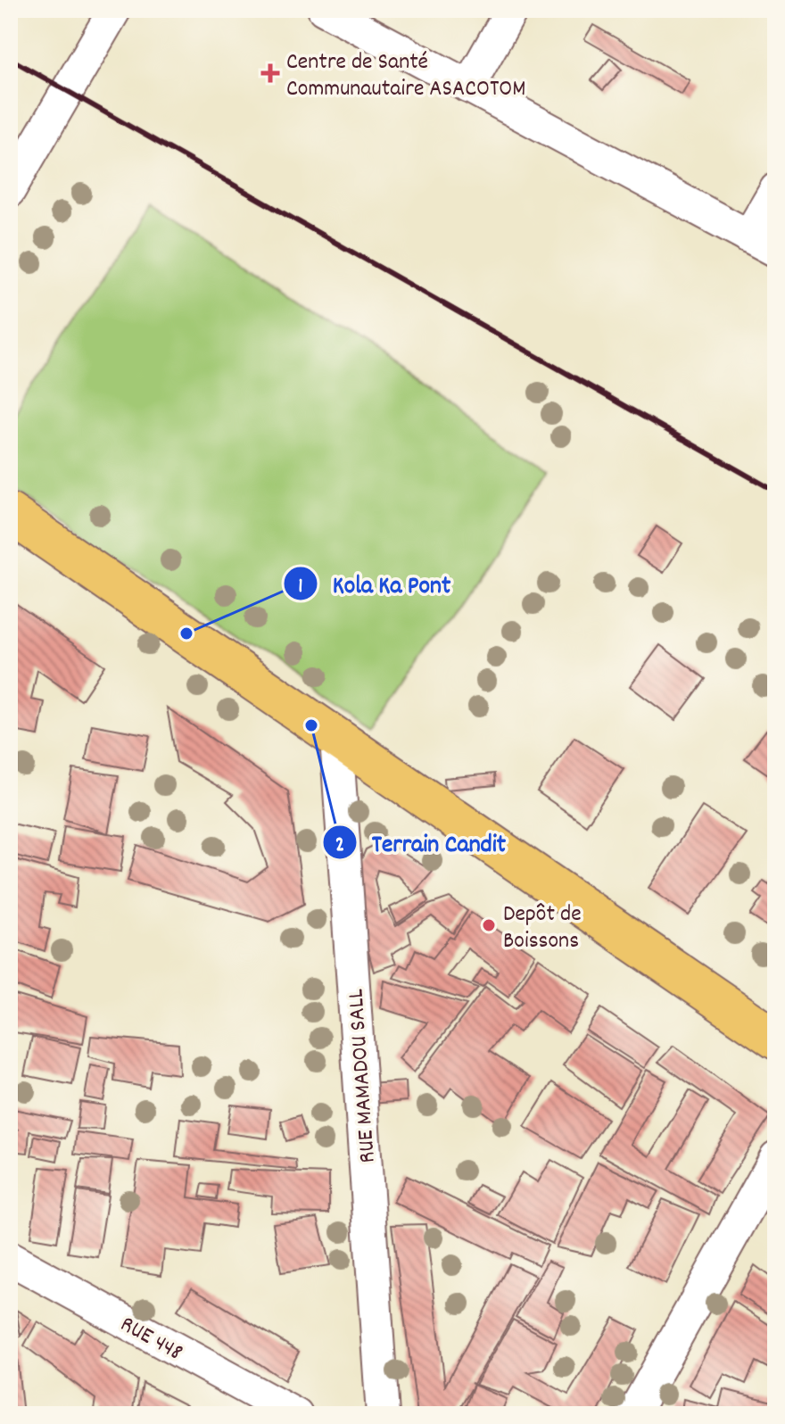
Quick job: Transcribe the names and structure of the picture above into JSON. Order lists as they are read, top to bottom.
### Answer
{
  "streets": {
    "street": ["RUE MAMADOU SALL", "RUE 448"]
  },
  "places": {
    "health": ["Centre de Santé Communautaire ASACOTOM"],
    "other": ["Kola Ka Pont", "Terrain Candit", "Depôt de Boissons"]
  }
}
